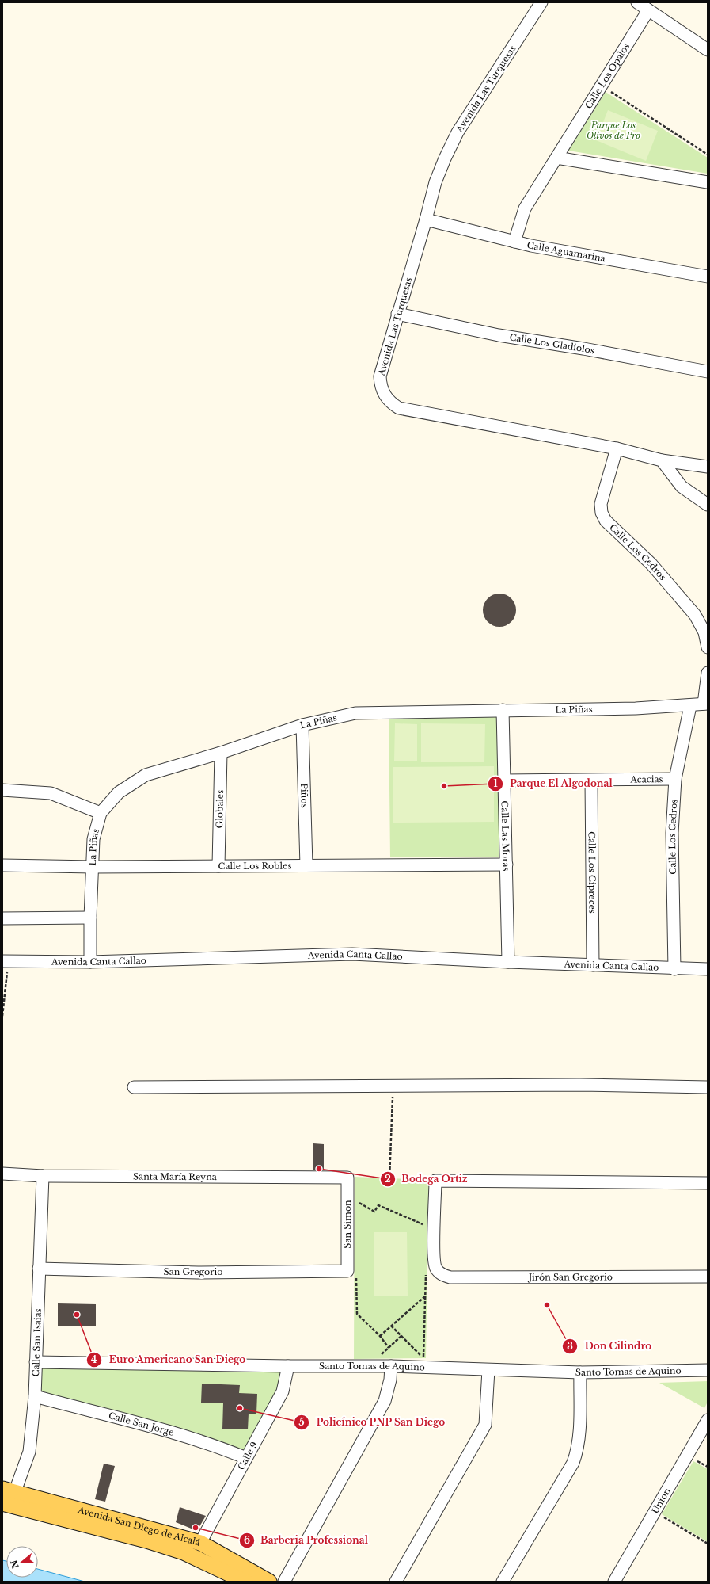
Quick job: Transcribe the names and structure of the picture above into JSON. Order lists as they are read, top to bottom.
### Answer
{
  "streets": {
    "main road": ["Avenida San Diego de Alcalá"],
    "street": [
      "Calle Los Ópalos",
      "Avenida Las Turquesas",
      "Calle Aguamarina",
      "Calle Los Gladiolos",
      "Calle Los Cedros",
      "La Piñas",
      "Acacias",
      "Piños",
      "Globales",
      "Calle Las Moras",
      "Calle Los Robles",
      "Calle Los Cipreces",
      "Avenida Canta Callao",
      "Santa María Reyna",
      "San Simon",
      "San Gregorio",
      "Jirón San Gregorio",
      "Calle San Isaias",
      "Santo Tomas de Aquino",
      "Calle San Jorge",
      "Calle 9",
      "Union"
    ]
  },
  "crossings": [
    ["Calle Los Ópalos", "Calle Aguamarina"],
    ["Avenida Las Turquesas", "Calle Aguamarina"],
    ["Avenida Las Turquesas", "Calle Los Gladiolos"],
    ["Avenida Las Turquesas", "Calle Los Cedros"],
    ["Calle Los Cedros", "La Piñas"],
    ["Calle Los Cedros", "Acacias"],
    ["Calle Los Cedros", "Avenida Canta Callao"],
    ["La Piñas", "Piños"],
    ["La Piñas", "Globales"],
    ["La Piñas", "Calle Las Moras"],
    ["La Piñas", "Calle Los Robles"],
    ["La Piñas", "Avenida Canta Callao"],
    ["Acacias", "Calle Las Moras"],
    ["Acacias", "Calle Los Cipreces"],
    ["Piños", "Calle Los Robles"],
    ["Globales", "Calle Los Robles"],
    ["Calle Las Moras", "Calle Los Robles"],
    ["Calle Las Moras", "Avenida Canta Callao"],
    ["Calle Los Cipreces", "Avenida Canta Callao"],
    ["Santa María Reyna", "San Simon"],
    ["Santa María Reyna", "Calle San Isaias"],
    ["San Simon", "San Gregorio"],
    ["San Gregorio", "Calle San Isaias"],
    ["Calle San Isaias", "Santo Tomas de Aquino"],
    ["Calle San Isaias", "Calle San Jorge"],
    ["Calle San Isaias", "Avenida San Diego de Alcalá"],
    ["Santo Tomas de Aquino", "Calle 9"],
    ["Calle San Jorge", "Calle 9"],
    ["Calle 9", "Avenida San Diego de Alcalá"]
  ],
  "parks": ["Parque Los Olivos de Pro"],
  "places": [
    "Parque El Algodonal",
    "Bodega Ortiz",
    "Don Cilindro",
    "Euro Americano San Diego",
    "Policínico PNP San Diego",
    "Barberia Professional"
  ],
  "north": "left"
}
